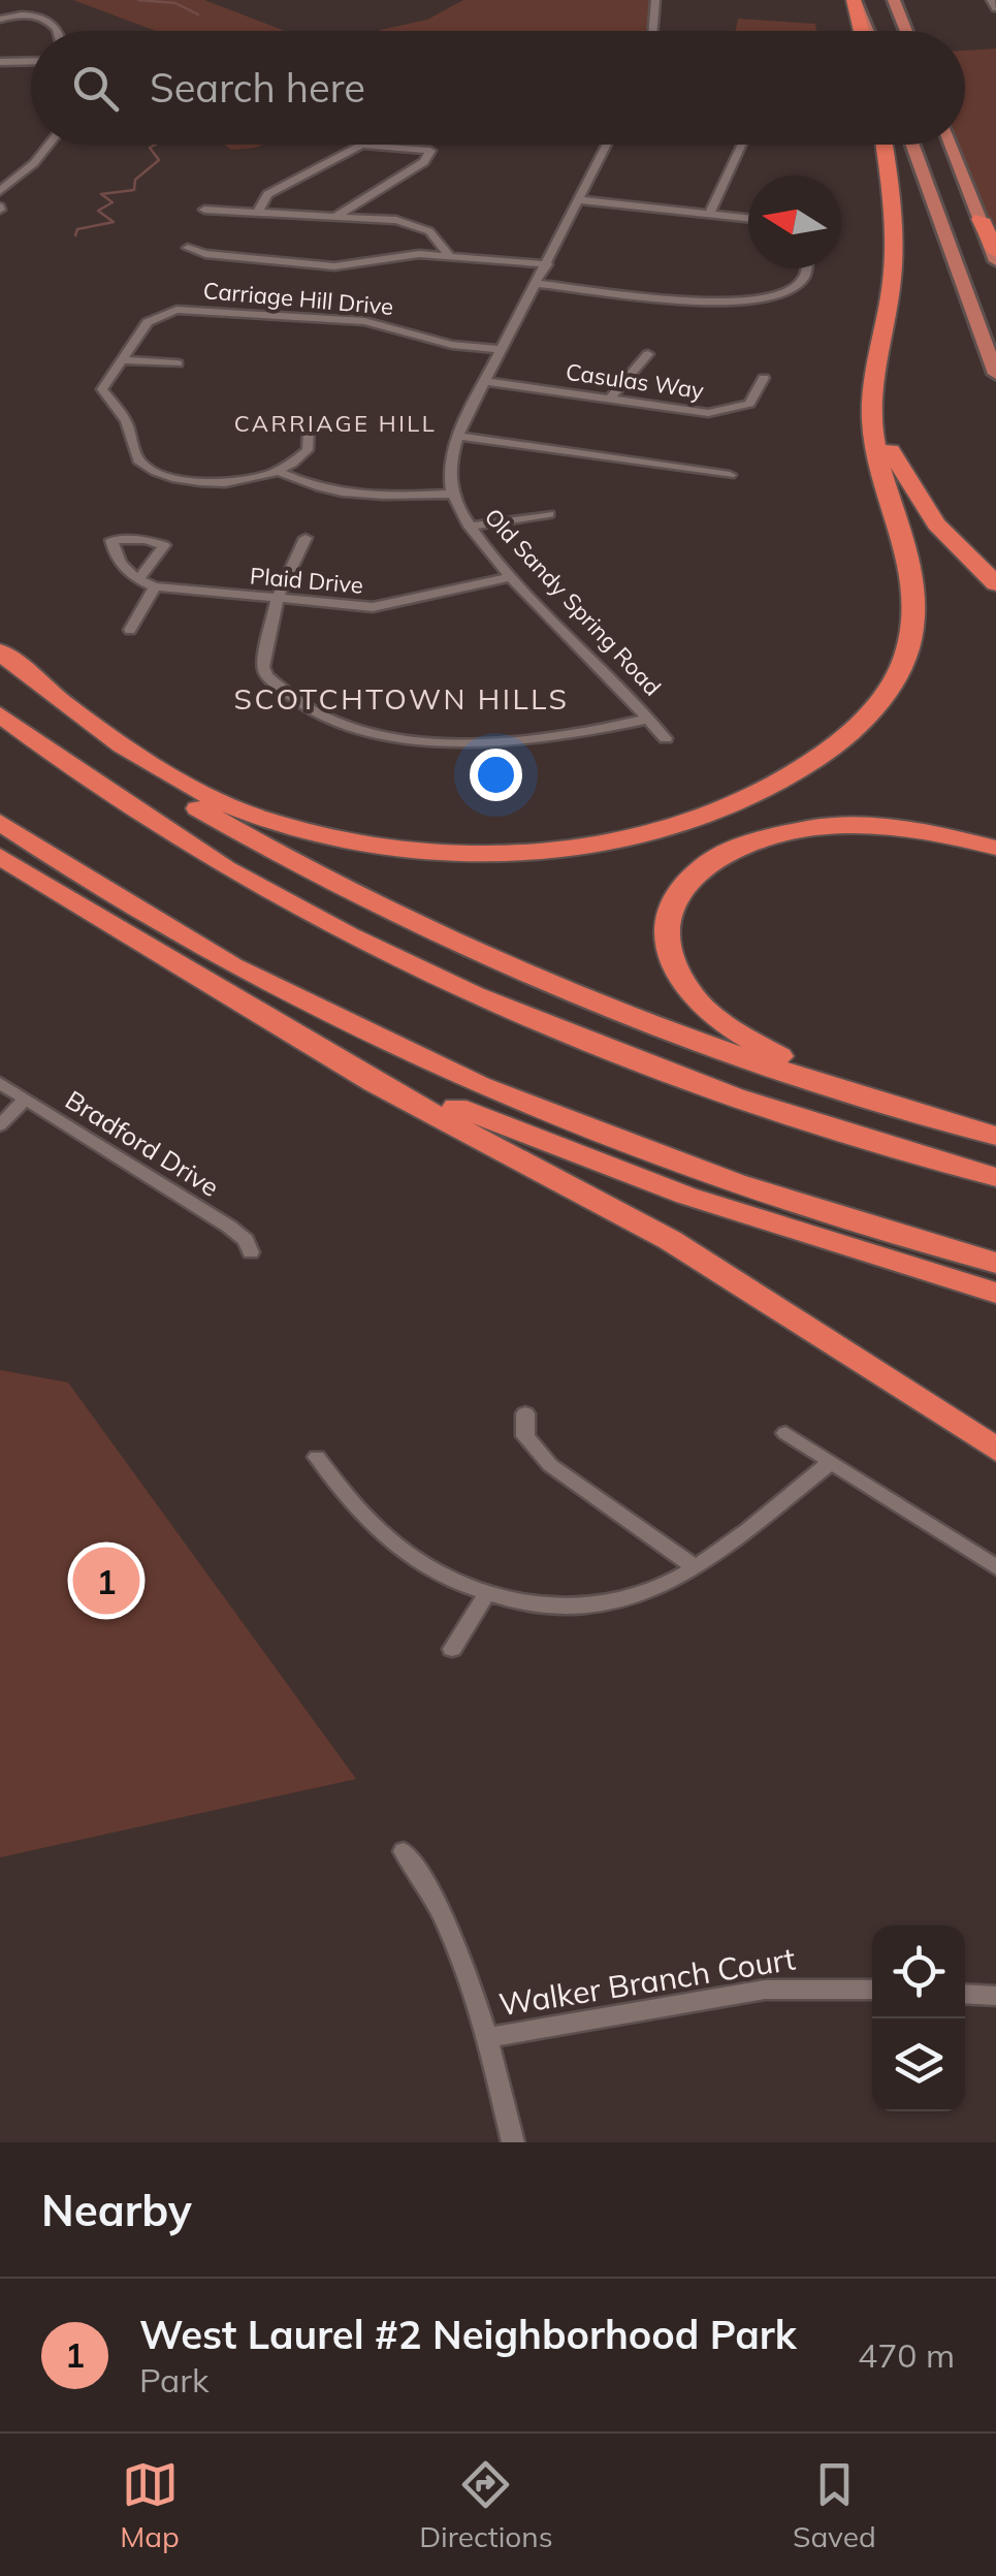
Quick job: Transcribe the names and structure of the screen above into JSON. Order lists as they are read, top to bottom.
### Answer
{
  "streets": {
    "street": [
      "Carriage Hill Drive",
      "Casulas Way",
      "Plaid Drive",
      "Old Sandy Spring Road",
      "Bradford Drive",
      "Walker Branch Court"
    ]
  },
  "crossings": [
    ["Carriage Hill Drive", "Old Sandy Spring Road"],
    ["Casulas Way", "Old Sandy Spring Road"],
    ["Plaid Drive", "Old Sandy Spring Road"]
  ],
  "districts": ["CARRIAGE HILL", "SCOTCHTOWN HILLS"],
  "north": "left",
  "page": {
    "search": "Search here",
    "pins": "1",
    "heading": "Nearby",
    "list": [
      {
        "mark": "1",
        "name": "West Laurel #2 Neighborhood Park",
        "note": "Park",
        "value": "470 m"
      }
    ],
    "nav": ["Map", "Directions", "Saved"]
  }
}
